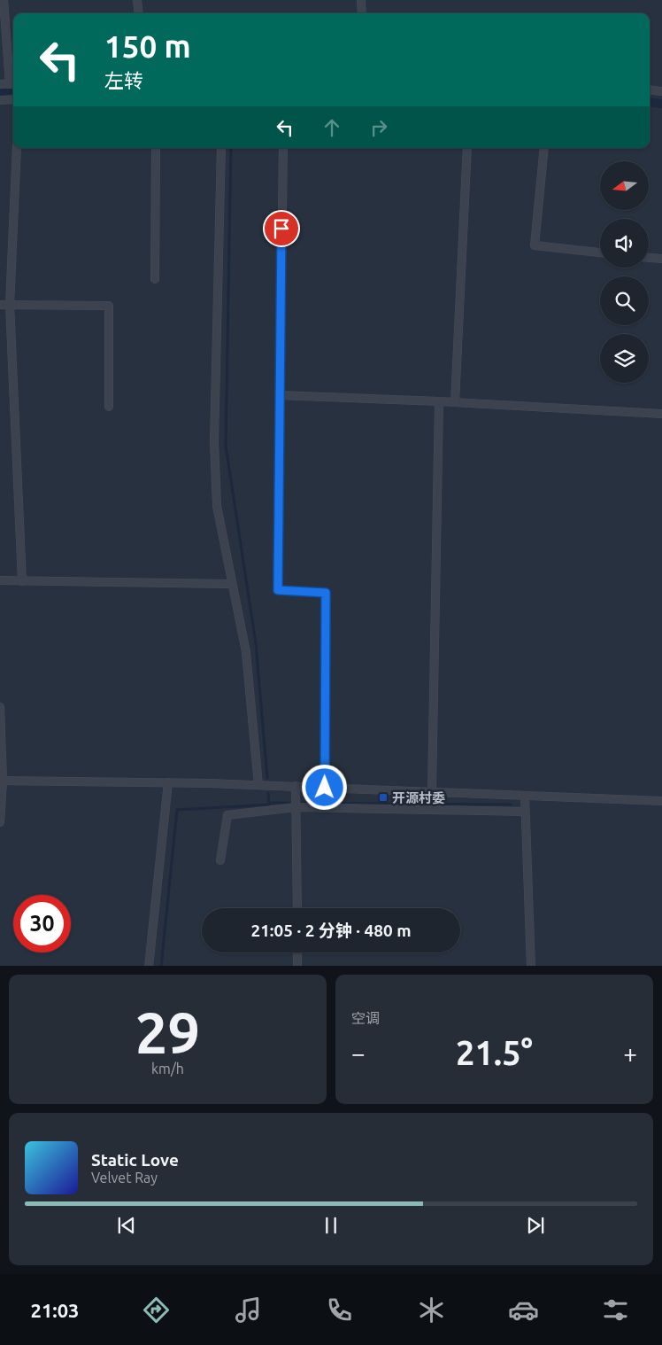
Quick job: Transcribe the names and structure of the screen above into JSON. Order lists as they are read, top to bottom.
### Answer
{
  "places": {
    "transit": ["开源村委"]
  },
  "north": "left",
  "page": {
    "turn": ["150 m", "左转"],
    "limit": "30",
    "trip": "21:05 · 2 分钟 · 480 m",
    "tile": [
      ["29", "km/h"],
      "空调"
    ],
    "heat": ["−", "21.5°", "+"],
    "song": ["Static Love", "Velvet Ray"],
    "tabs": "21:03"
  }
}
